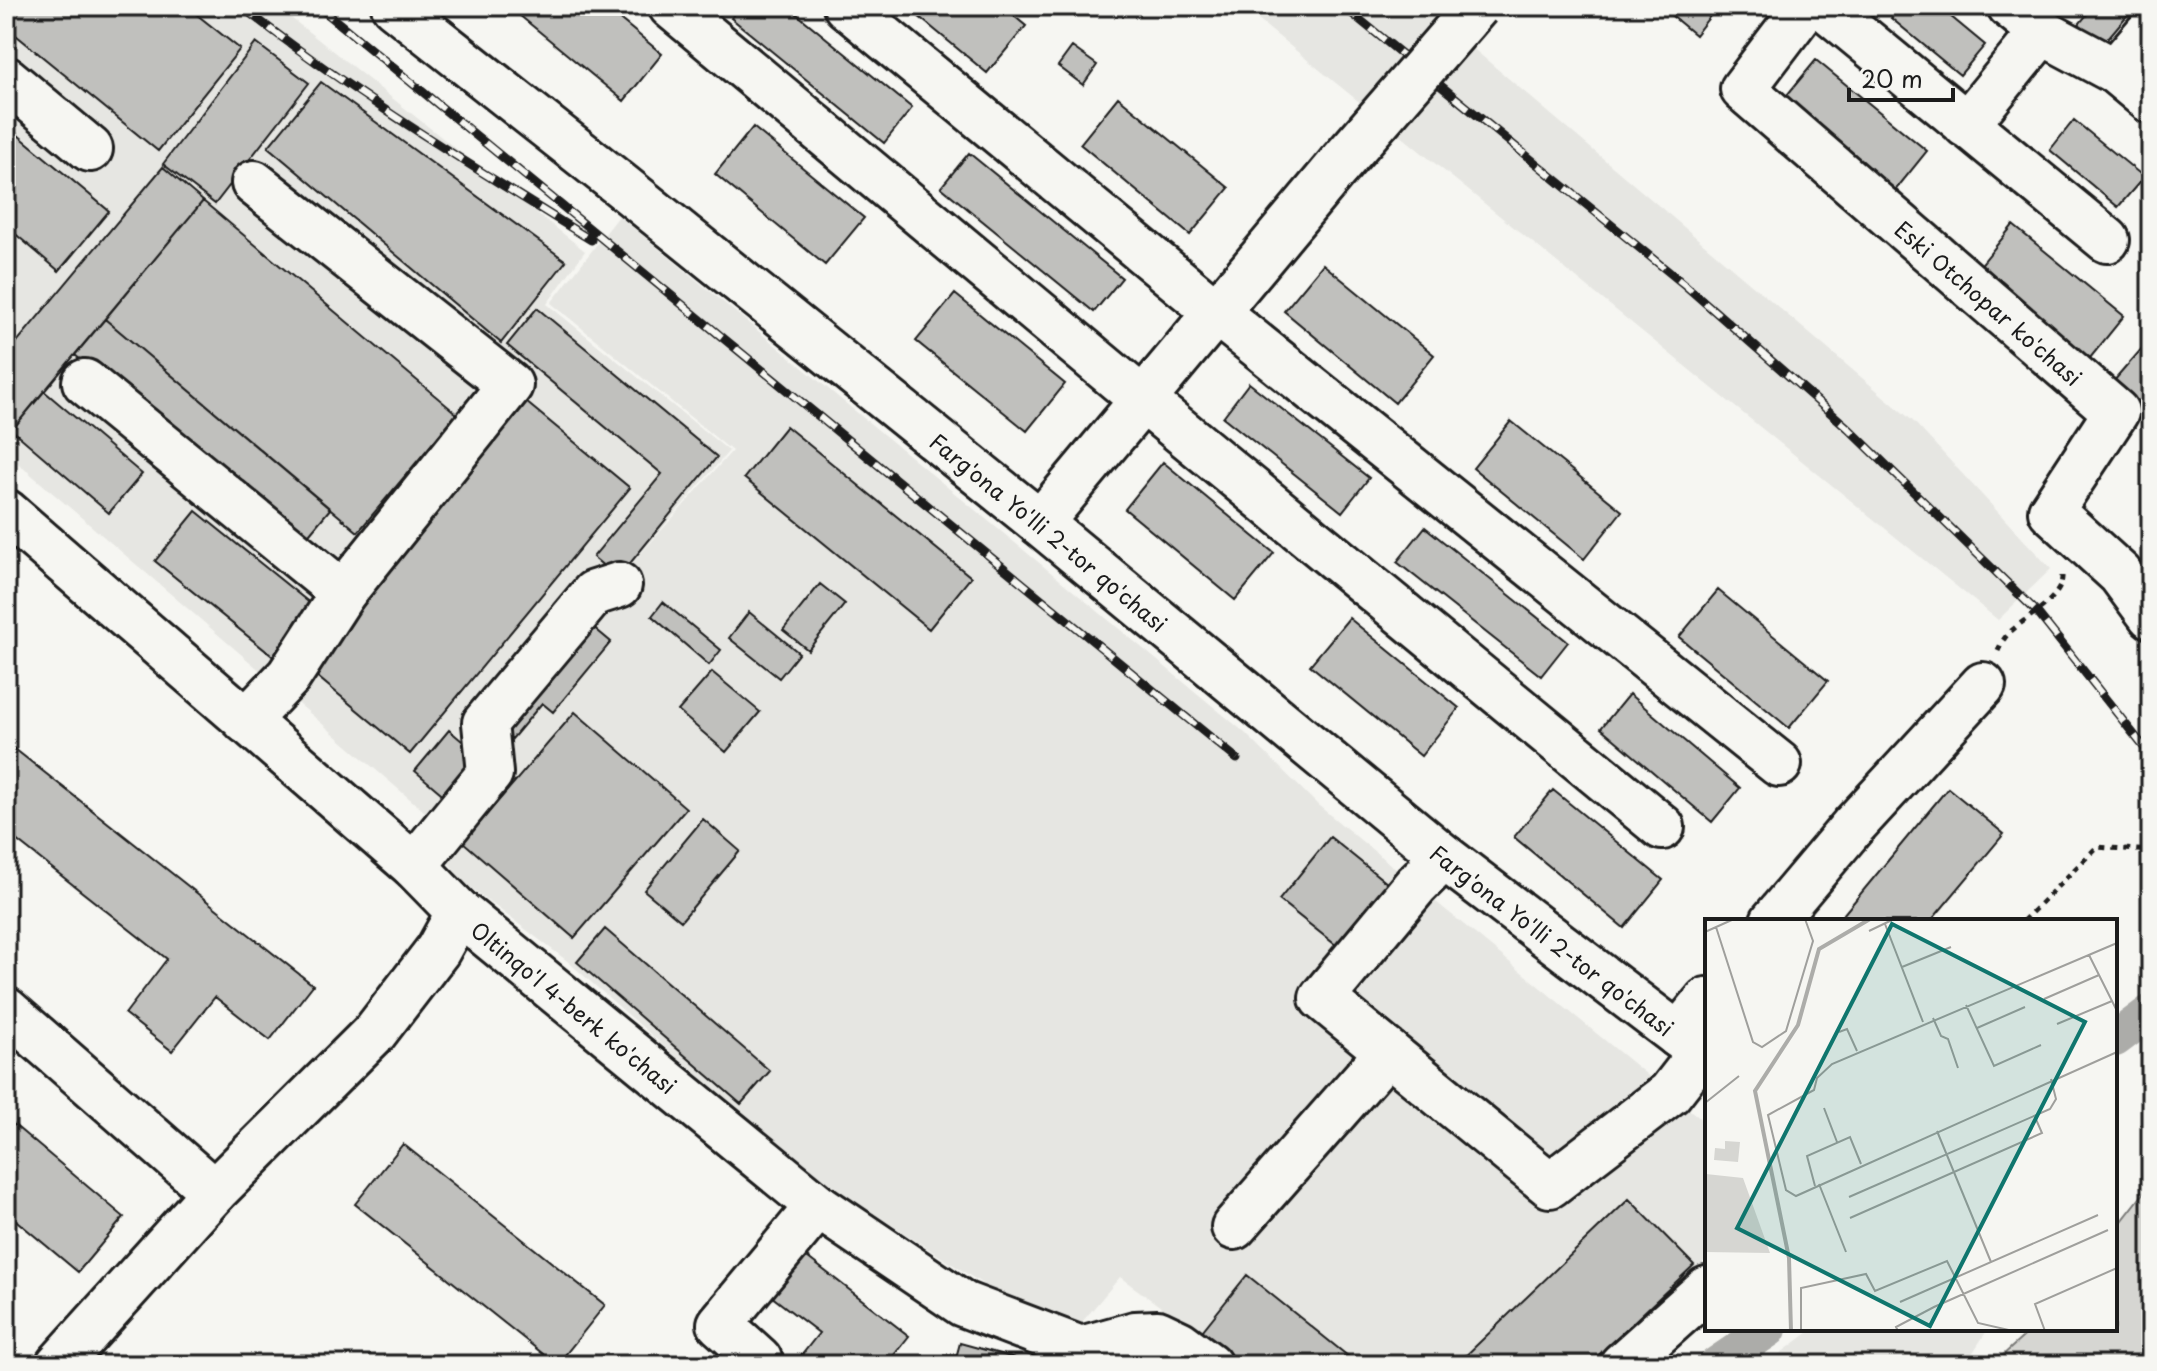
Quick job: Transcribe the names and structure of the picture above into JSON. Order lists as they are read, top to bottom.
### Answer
{
  "streets": {
    "street": ["Eski Otchopar ko'chasi", "Farg'ona Yo'lli 2-tor qo'chasi", "Oltinqo'l 4-berk ko'chasi"]
  },
  "scale_bar": "20 m"
}
